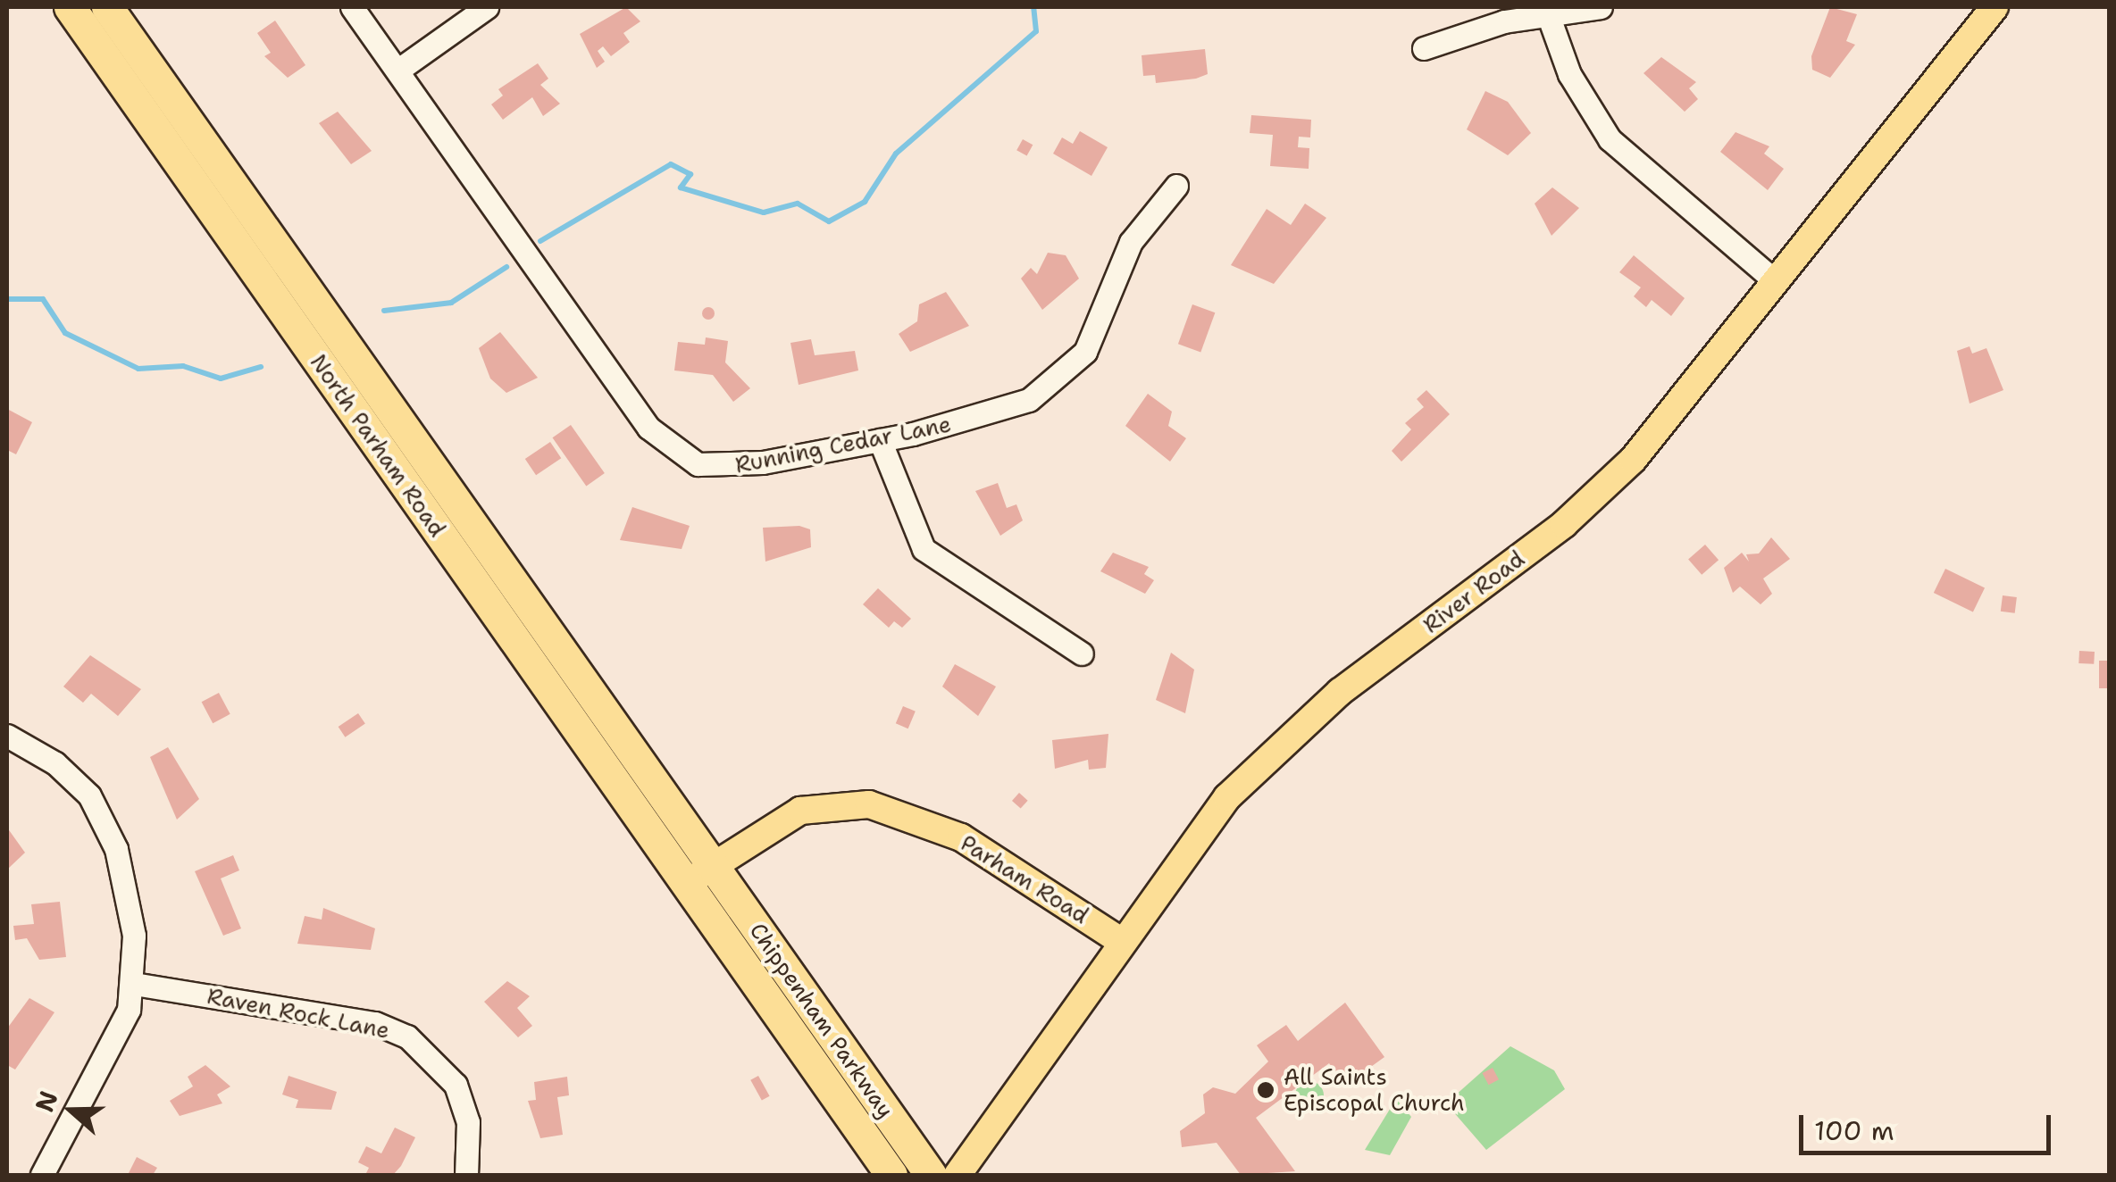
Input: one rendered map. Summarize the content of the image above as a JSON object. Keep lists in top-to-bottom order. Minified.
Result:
{"streets":{"highway":["North Parham Road","Chippenham Parkway"],"main road":["River Road","Parham Road"],"street":["Running Cedar Lane","Raven Rock Lane"]},"crossings":[["North Parham Road","Parham Road"],["North Parham Road","Chippenham Parkway"],["River Road","Parham Road"],["Parham Road","Chippenham Parkway"]],"places":["All Saints Episcopal Church"],"scale_bar":"100 m","north":"left"}
